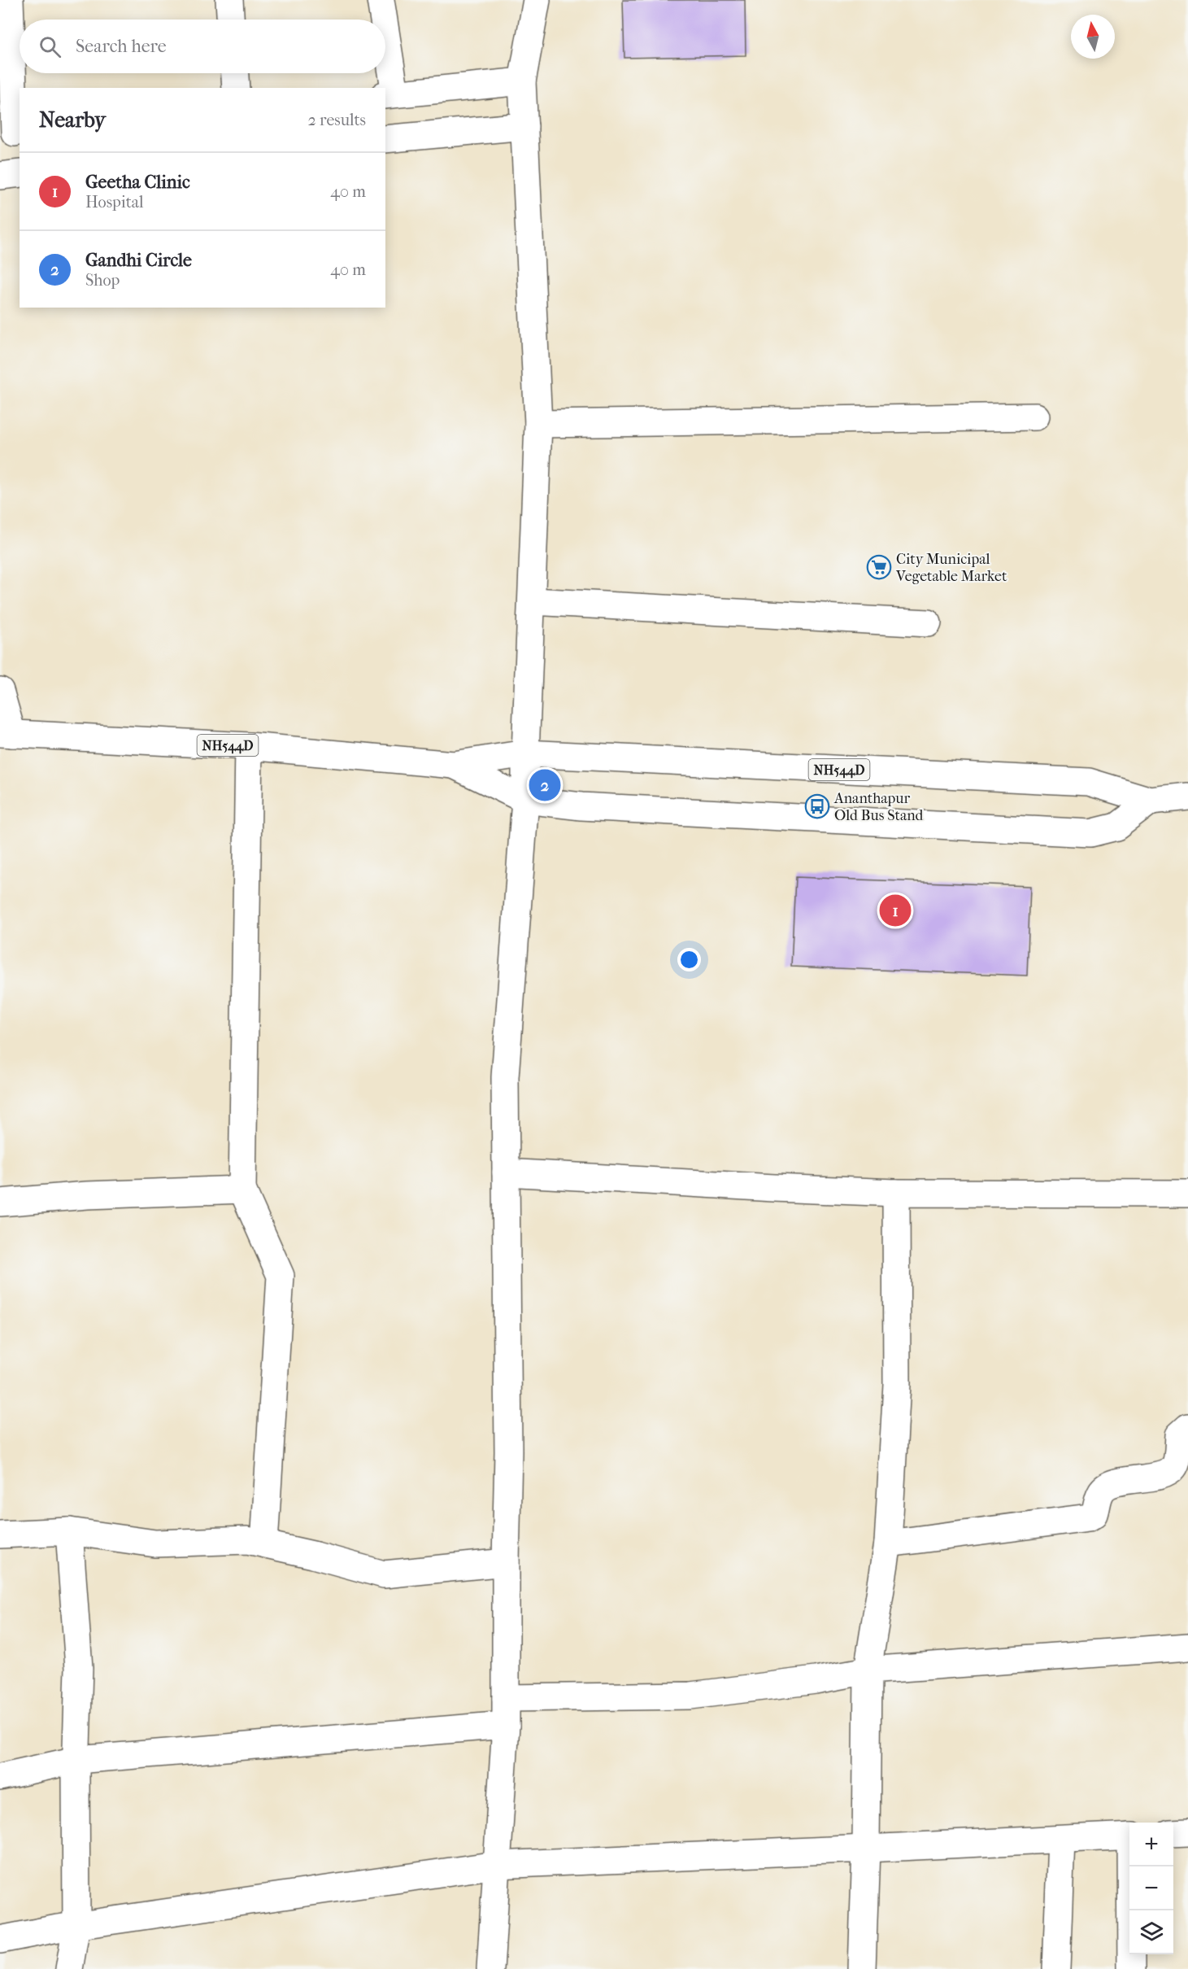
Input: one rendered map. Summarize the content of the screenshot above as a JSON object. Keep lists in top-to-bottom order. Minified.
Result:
{"streets":{"main road":["NH544D"]},"places":{"supermarket":["City Municipal Vegetable Market"],"bus stop":["Ananthapur Old Bus Stand"]},"north":"top","page":{"search":"Search here","heading":["Nearby","2 results"],"list":[{"mark":"1","name":"Geetha Clinic","note":"Hospital","value":"40 m"},{"mark":"2","name":"Gandhi Circle","note":"Shop","value":"40 m"}],"pins":["2","1"],"map_buttons":["+","−"]}}
